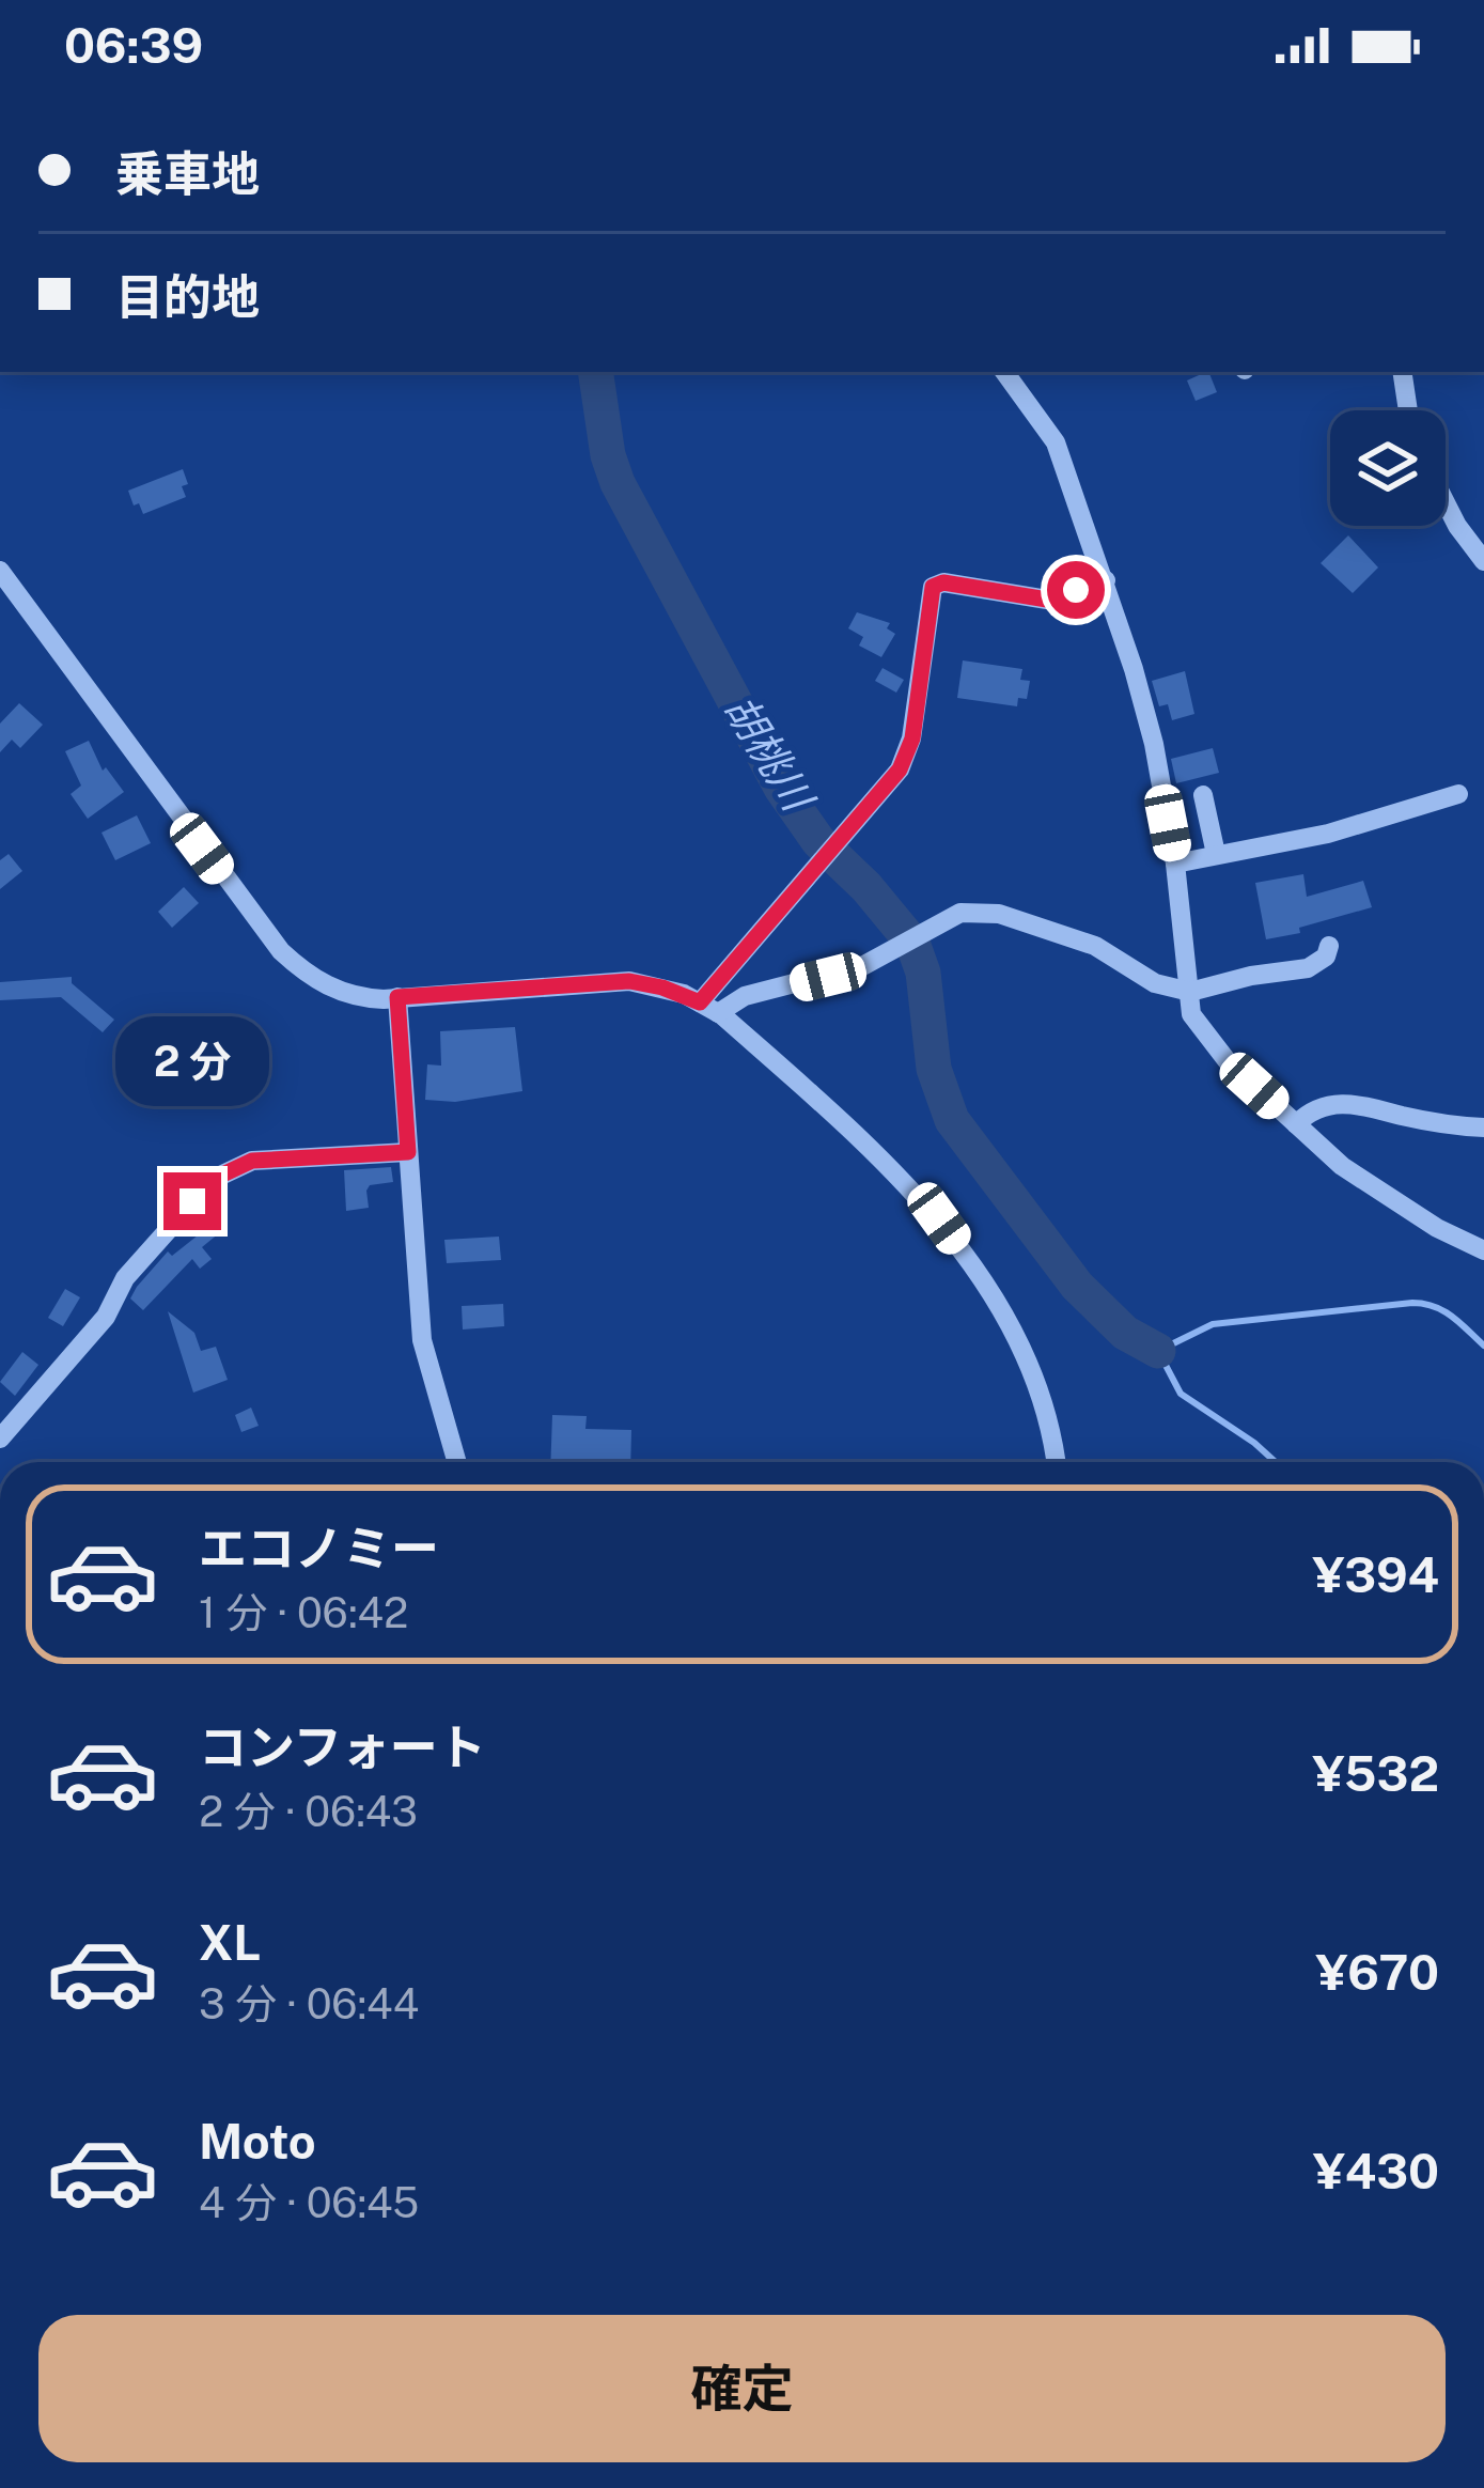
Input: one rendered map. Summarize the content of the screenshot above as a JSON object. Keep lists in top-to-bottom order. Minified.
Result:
{"water":["胡桃川"],"page":{"status":"06:39","banner":["乗車地","目的地"],"bubble":"2 分","list":[{"name":"エコノミー","note":"1 分 · 06:42","value":"¥394"},{"name":"コンフォート","note":"2 分 · 06:43","value":"¥532"},{"name":"XL","note":"3 分 · 06:44","value":"¥670"},{"name":"Moto","note":"4 分 · 06:45","value":"¥430"}],"buttons":"確定"}}
